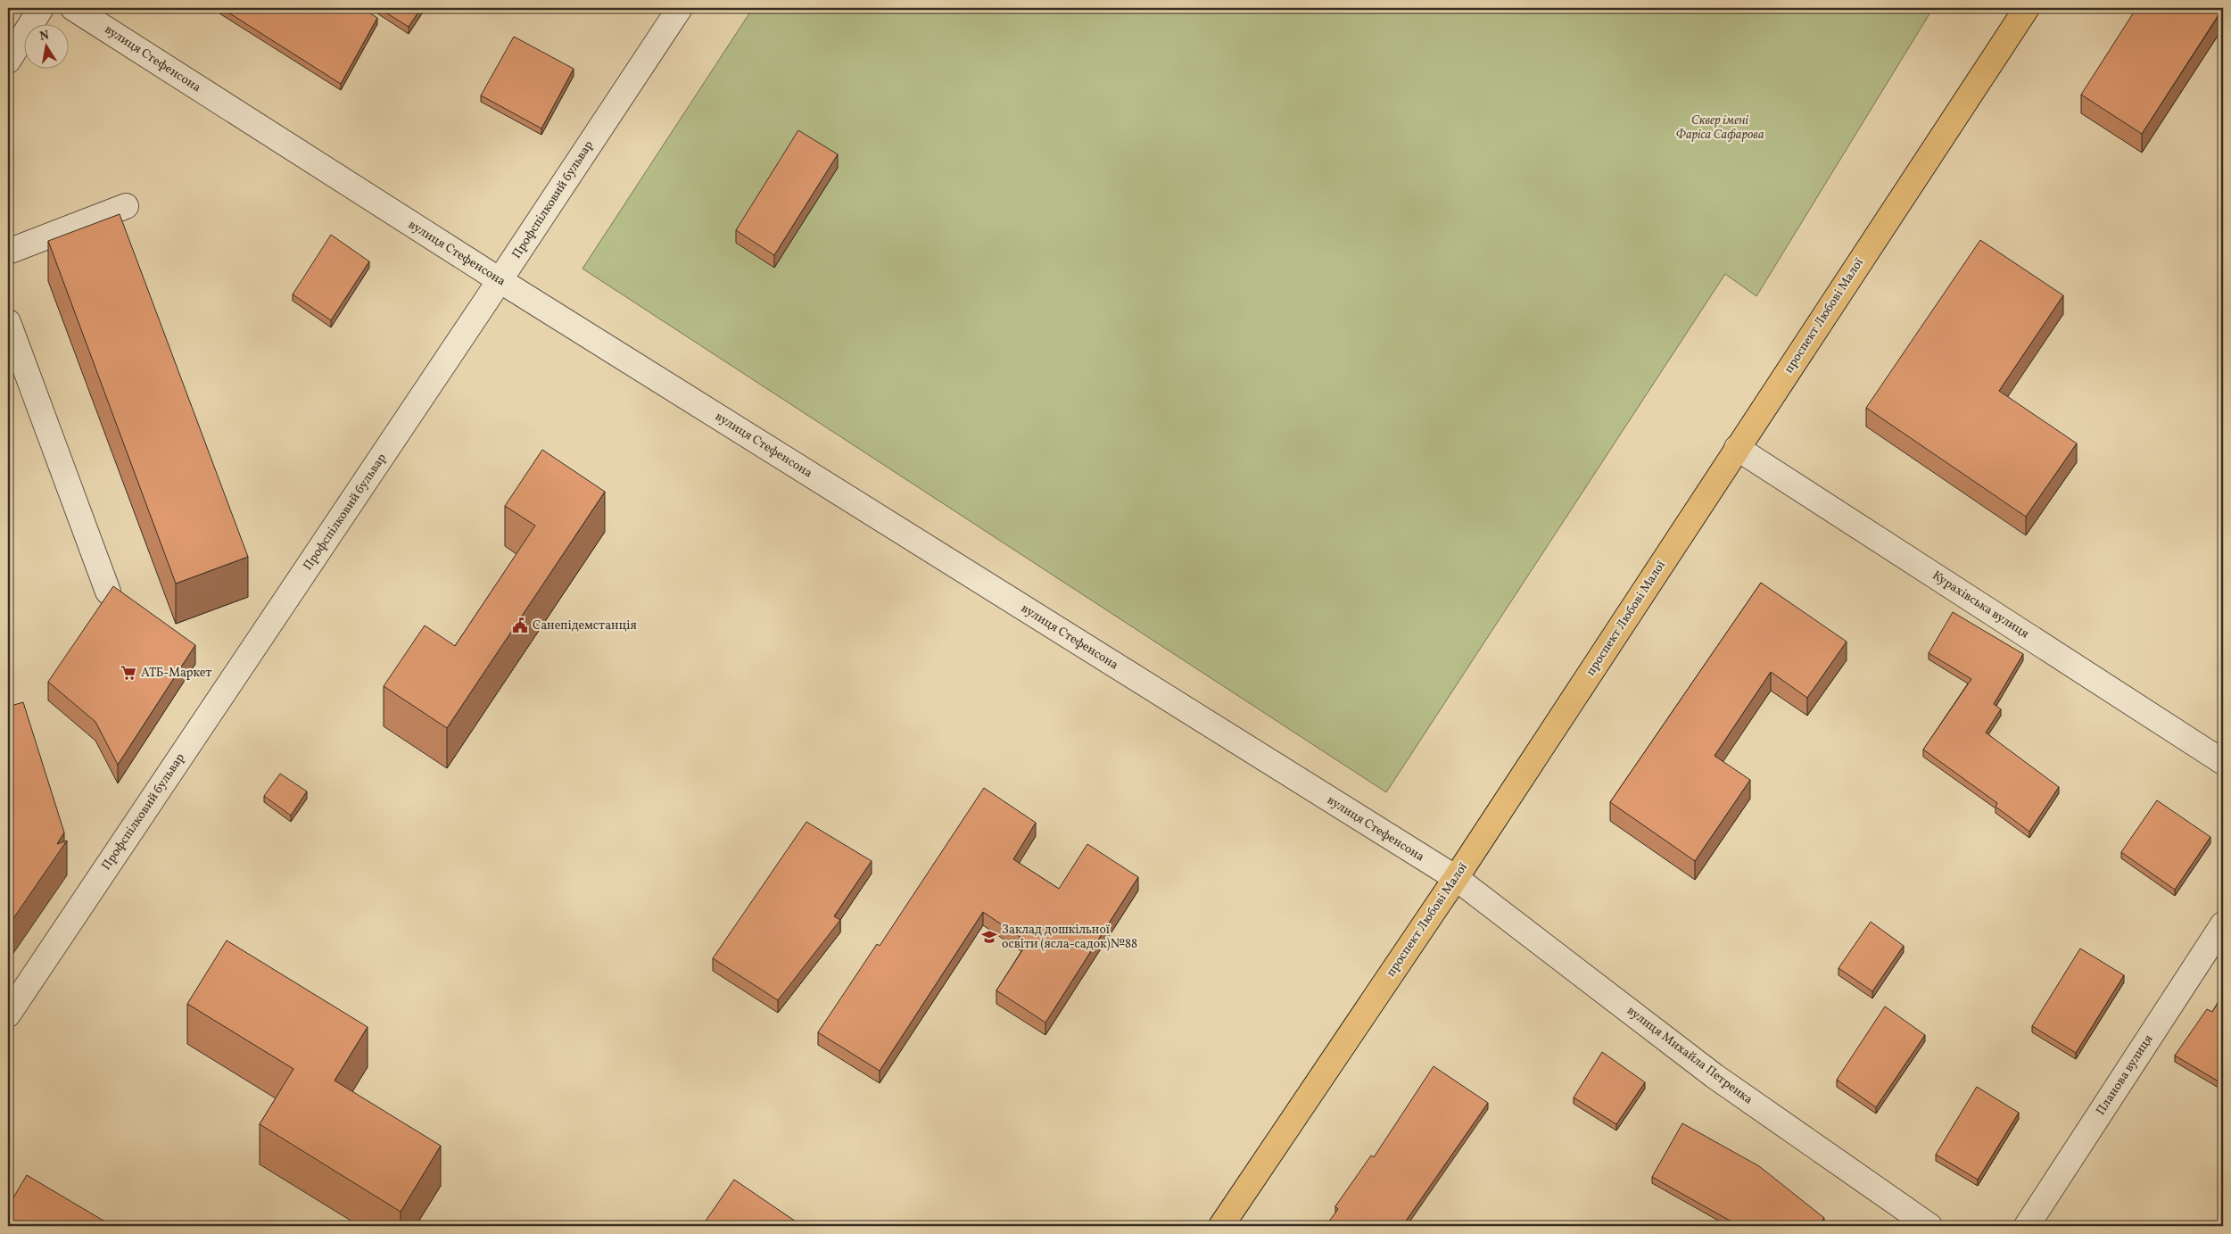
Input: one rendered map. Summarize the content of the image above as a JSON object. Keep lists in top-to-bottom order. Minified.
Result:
{"streets":{"main road":["проспект Любові Малої"],"street":["вулиця Стефенсона","Профспілковий бульвар","Курахівська вулиця","вулиця Михайла Петренка","Планова вулиця"]},"crossings":[["вулиця Стефенсона","Профспілковий бульвар"],["вулиця Стефенсона","проспект Любові Малої"],["вулиця Стефенсона","вулиця Михайла Петренка"],["проспект Любові Малої","Курахівська вулиця"],["проспект Любові Малої","вулиця Михайла Петренка"]],"parks":["Сквер імені Фаріса Сафарова"],"places":{"public building":["Санепідемстанція"],"supermarket":["АТБ-Маркет"],"school or university":["Заклад дошкільної освіти (ясла-садок)№88"]},"north":"top"}
